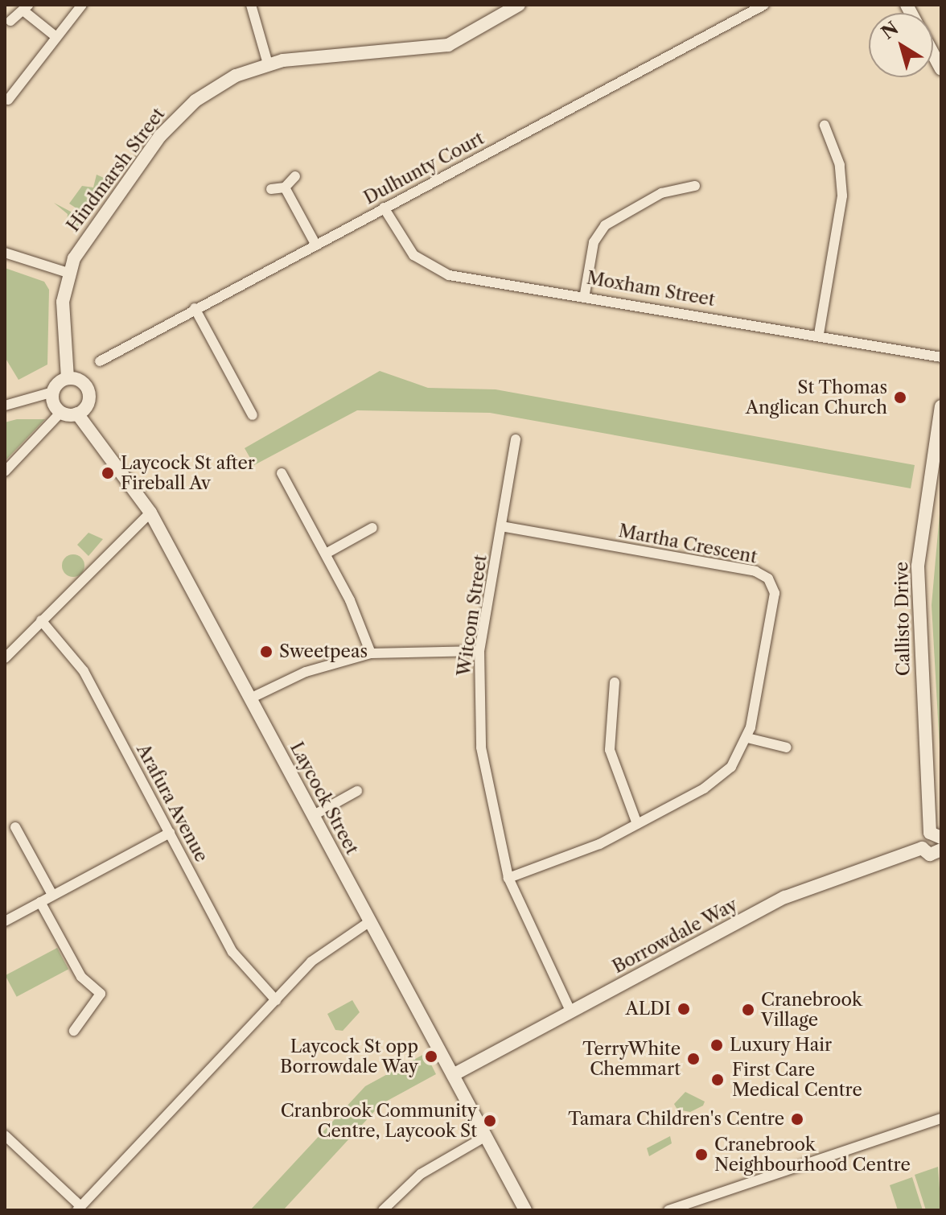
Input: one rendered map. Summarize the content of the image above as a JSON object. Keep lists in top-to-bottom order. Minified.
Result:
{"streets":{"street":["Dulhunty Court","Hindmarsh Street","Moxham Street","Martha Crescent","Witcom Street","Callisto Drive","Laycock Street","Arafura Avenue","Borrowdale Way"]},"crossings":[["Dulhunty Court","Moxham Street"],["Hindmarsh Street","Laycock Street"],["Martha Crescent","Witcom Street"],["Witcom Street","Borrowdale Way"],["Laycock Street","Borrowdale Way"]],"places":["St Thomas Anglican Church","Laycock St after Fireball Av","Sweetpeas","ALDI","Cranebrook Village","Luxury Hair","Laycock St opp Borrowdale Way","TerryWhite Chemmart","First Care Medical Centre","Tamara Children's Centre","Cranbrook Community Centre, Laycook St","Cranebrook Neighbourhood Centre"],"north":"top left"}
